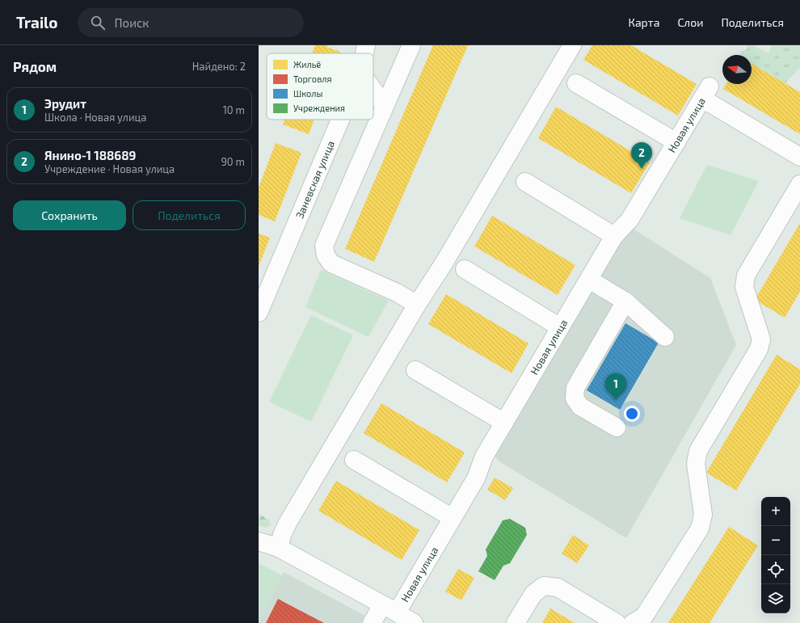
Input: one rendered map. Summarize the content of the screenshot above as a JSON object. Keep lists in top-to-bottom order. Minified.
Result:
{"streets":{"street":["Новая улица","Заневская улица"]},"legend":["Жильё","Торговля","Школы","Учреждения"],"north":"left","page":{"header":"Trailo","search":"Поиск","nav":["Карта","Слои","Поделиться"],"heading":["Рядом","Найдено: 2"],"list":[{"mark":"1","name":"Эрудит","note":"Школа · Новая улица","value":"10 m"},{"mark":"2","name":"Янино-1 188689","note":"Учреждение · Новая улица","value":"90 m"}],"pins":["2","1"],"buttons":["Сохранить","Поделиться"],"map_buttons":["+","−"]}}
